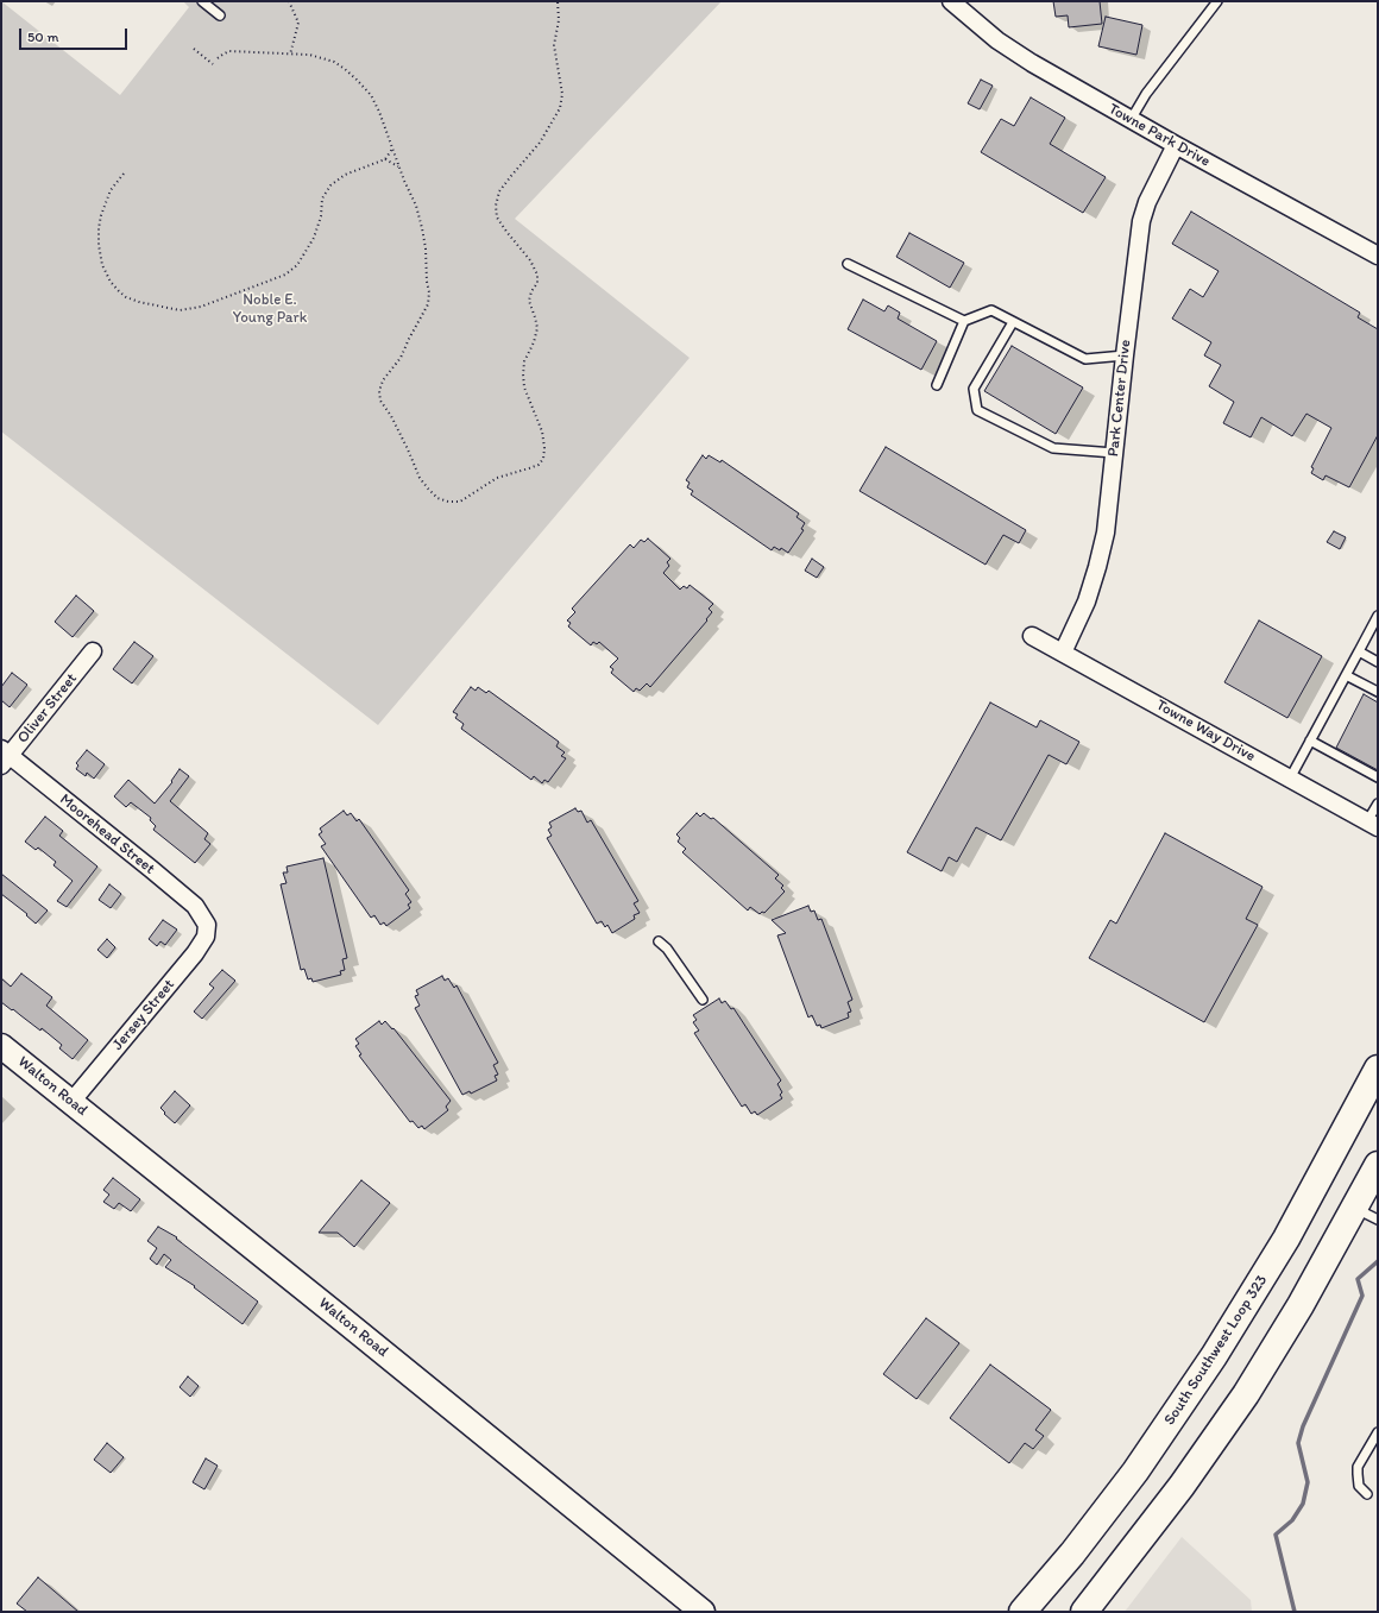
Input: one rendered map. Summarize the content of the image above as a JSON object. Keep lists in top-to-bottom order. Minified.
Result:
{"streets":{"highway":["South Southwest Loop 323"],"street":["Towne Park Drive","Park Center Drive","Oliver Street","Towne Way Drive","Moorehead Street","Jersey Street","Walton Road"]},"crossings":[["Towne Park Drive","Park Center Drive"],["Park Center Drive","Towne Way Drive"],["Oliver Street","Moorehead Street"],["Moorehead Street","Jersey Street"],["Jersey Street","Walton Road"]],"parks":["Noble E. Young Park"],"scale_bar":"50 m"}
